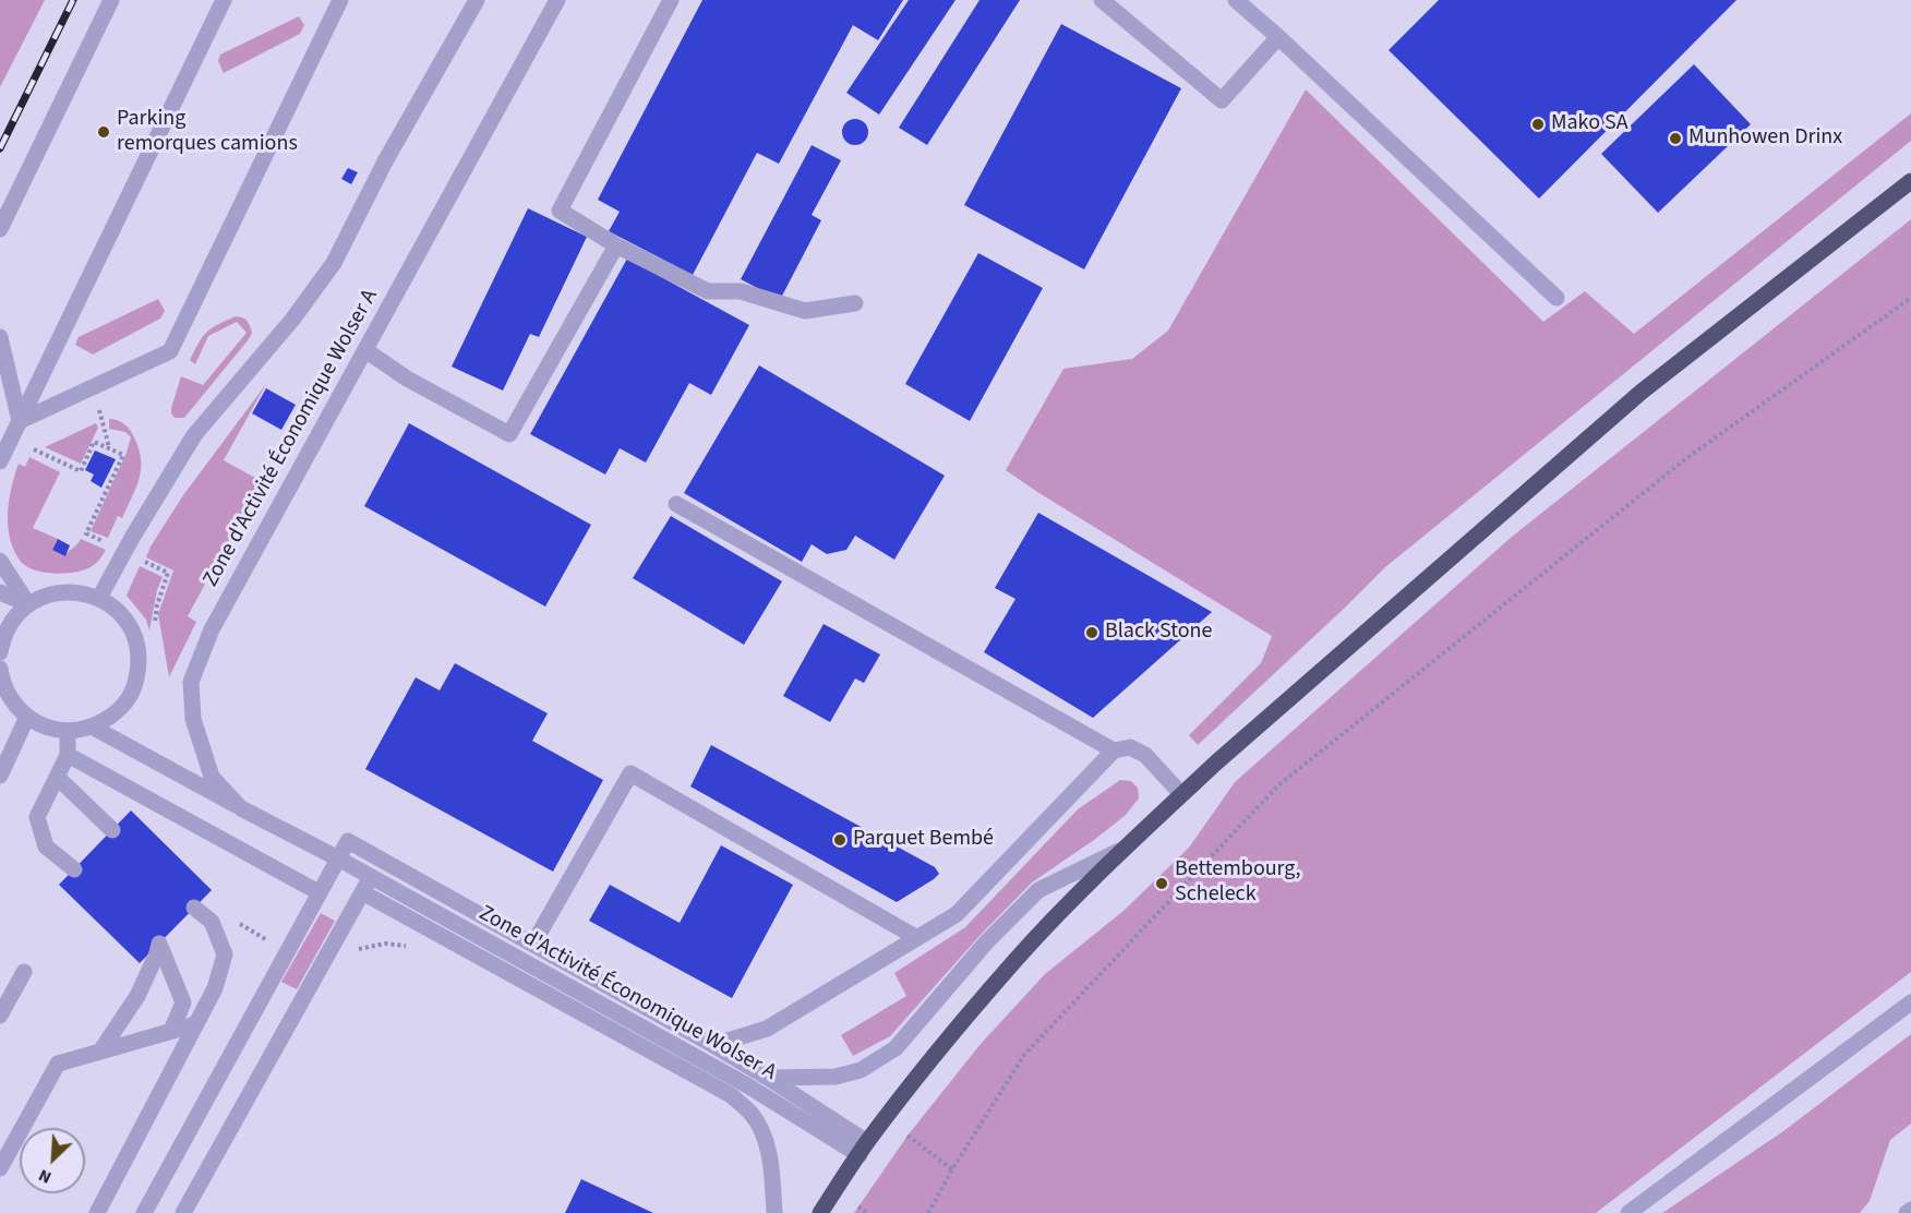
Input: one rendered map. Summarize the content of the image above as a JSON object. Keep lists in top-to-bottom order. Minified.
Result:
{"streets":{"street":["Zone d'Activité Économique Wolser A"]},"places":["Mako SA","Parking remorques camions","Munhowen Drinx","Black Stone","Parquet Bembé","Bettembourg, Scheleck"],"north":"bottom left"}
